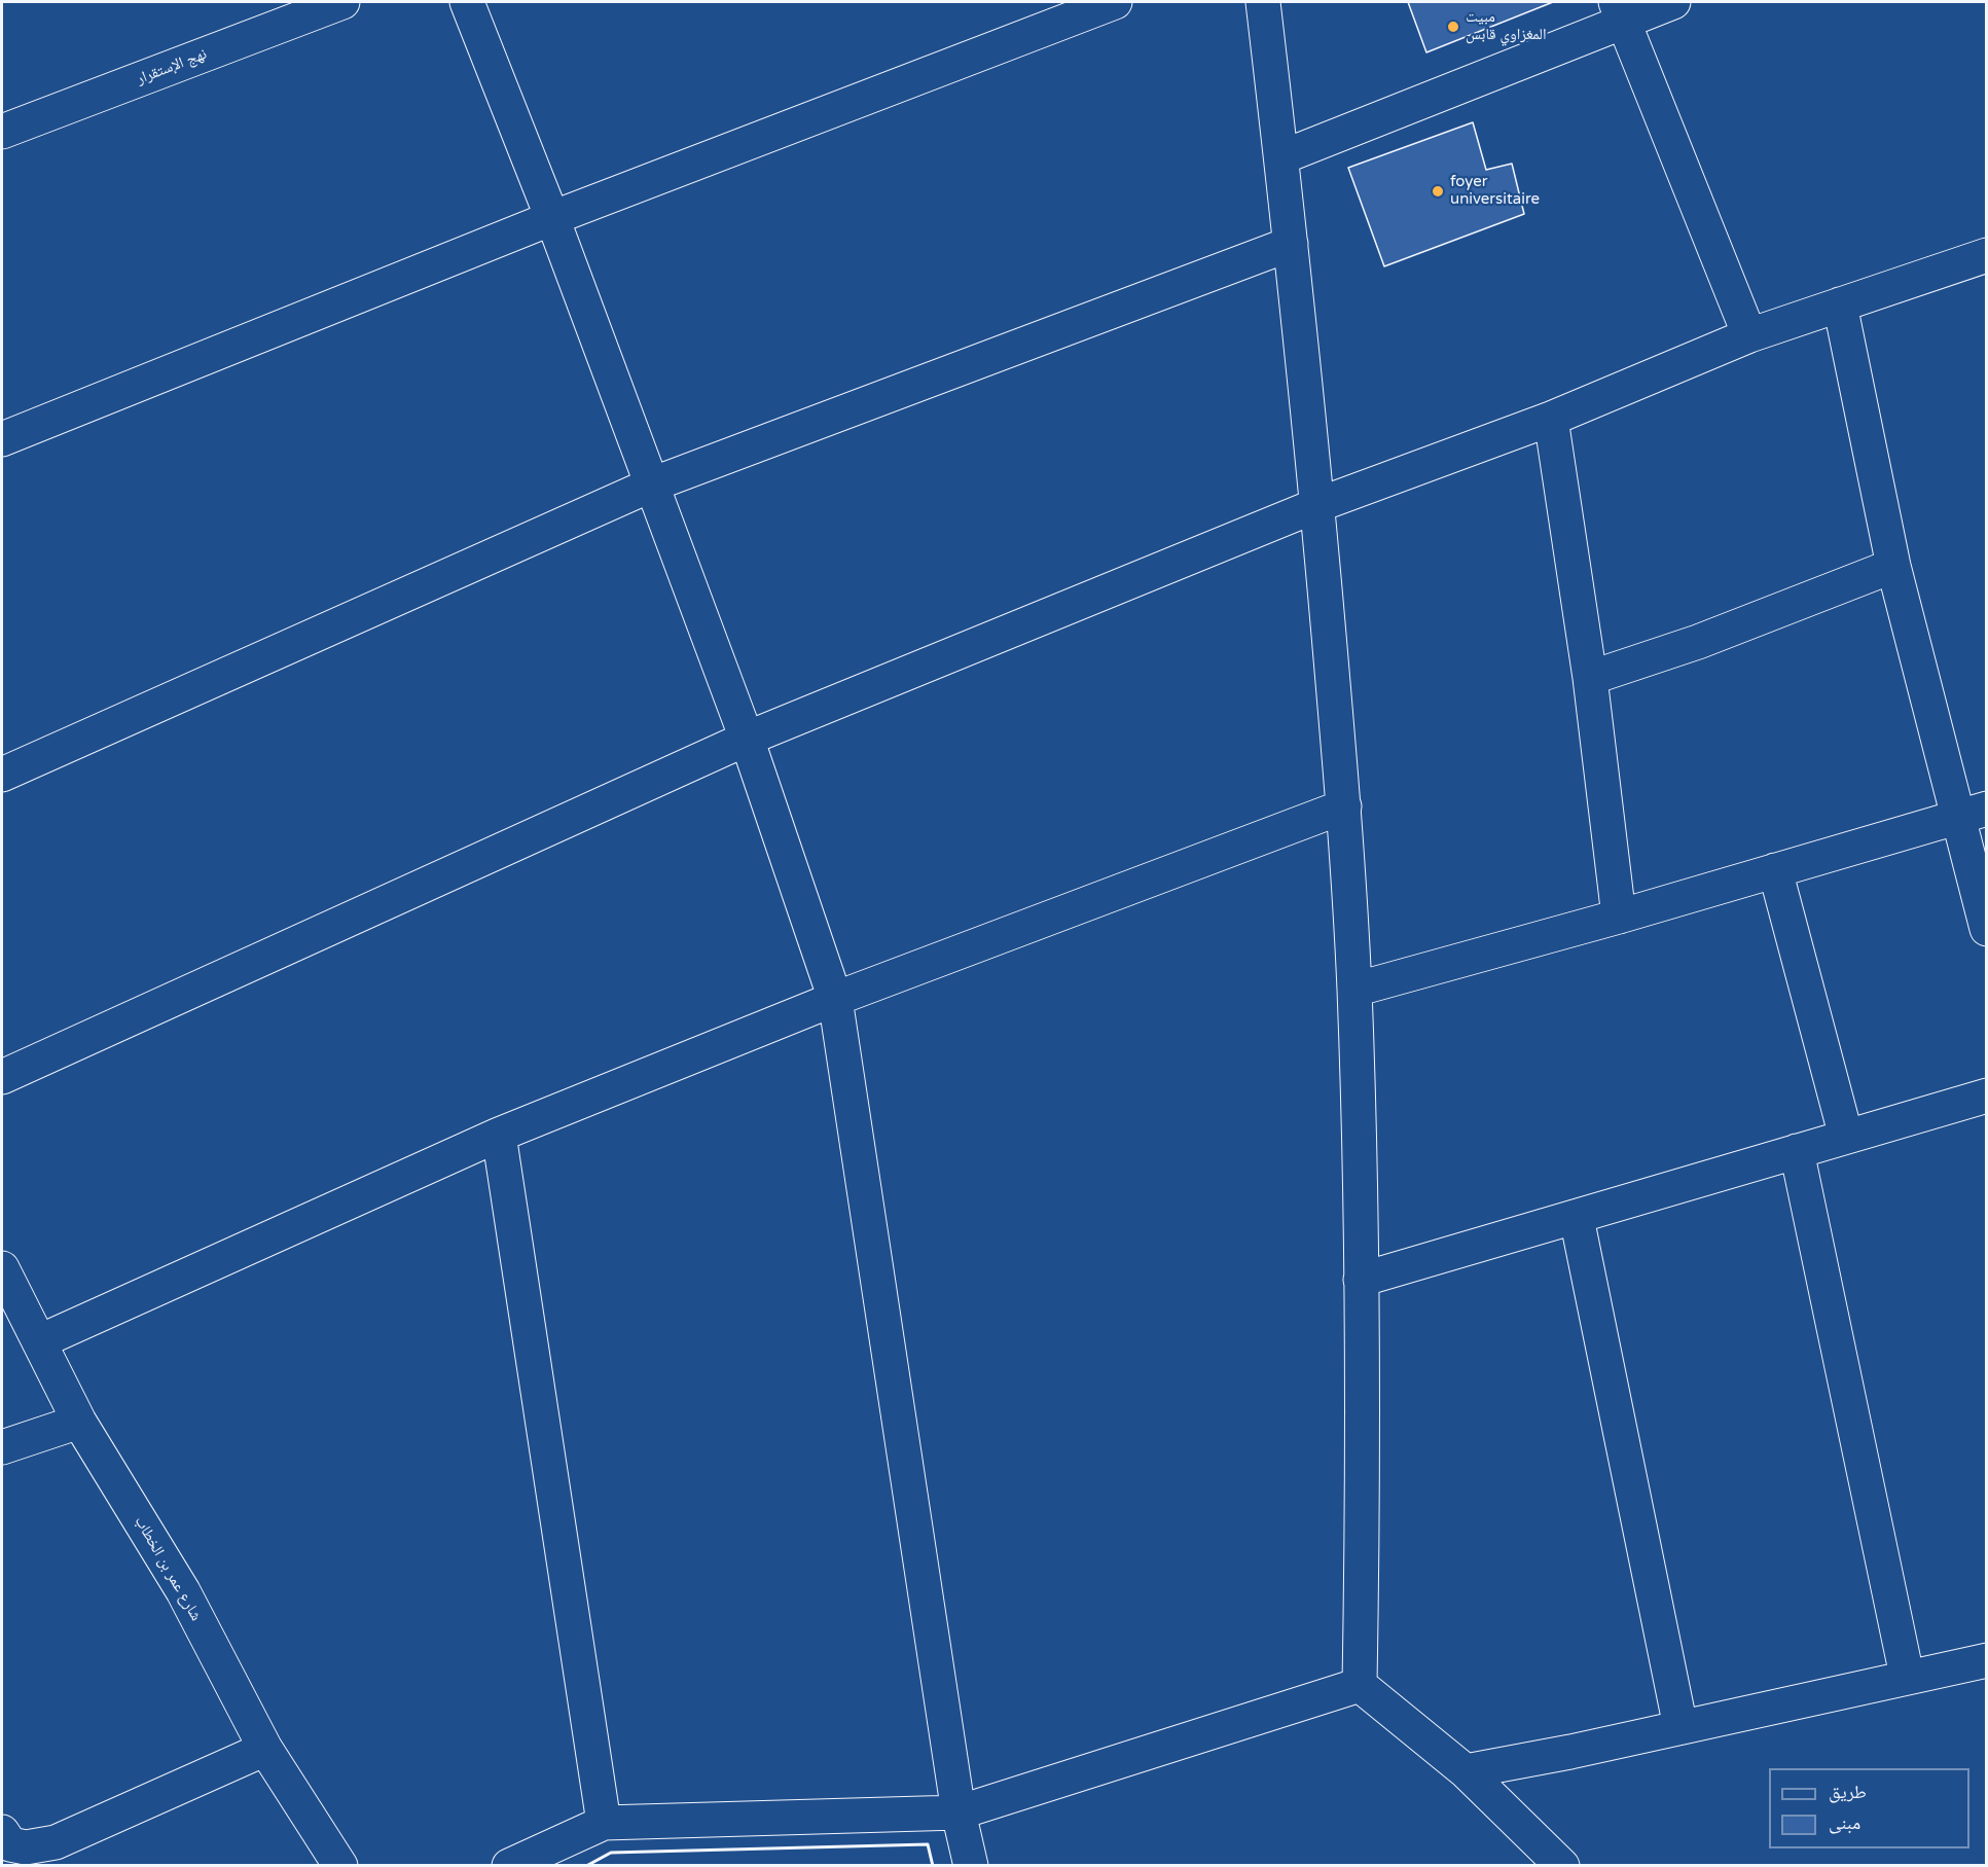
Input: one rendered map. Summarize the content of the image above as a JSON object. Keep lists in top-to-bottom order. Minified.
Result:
{"streets":{"street":["نهج الإستقرار","شارع عمر بن الخطاب"]},"places":["مبيت المغزاوي قابس","foyer universitaire"],"legend":["طريق","مبنى"]}
